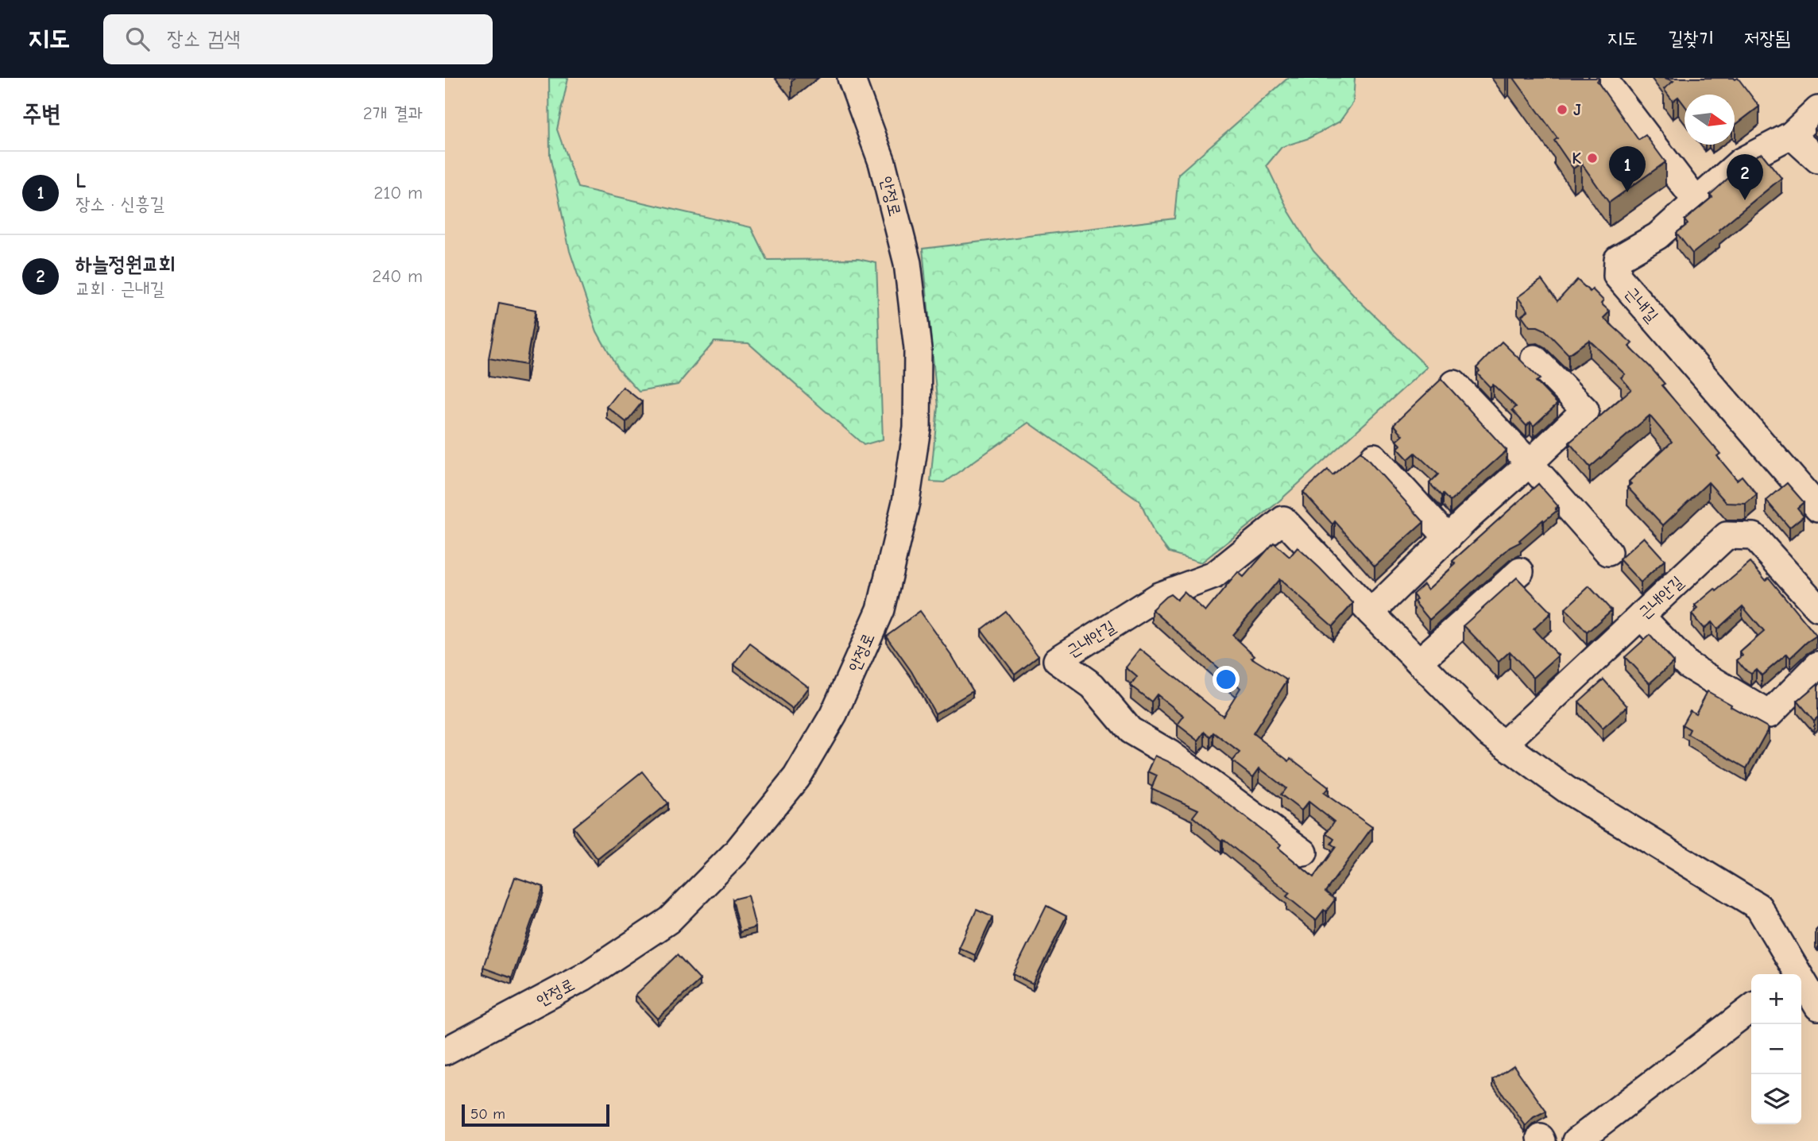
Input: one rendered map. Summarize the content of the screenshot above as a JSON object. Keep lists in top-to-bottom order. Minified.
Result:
{"streets":{"street":["안정로","근내길","근내안길"]},"places":["J","K"],"scale_bar":"50 m","north":"right","page":{"header":"지도","search":"장소 검색","nav":["지도","길찾기","저장됨"],"heading":["주변","2개 결과"],"pins":["1","2"],"list":[{"mark":"1","name":"L","note":"장소 · 신흥길","value":"210 m"},{"mark":"2","name":"하늘정원교회","note":"교회 · 근내길","value":"240 m"}],"map_buttons":["+","−"],"scale":"50 m"}}
